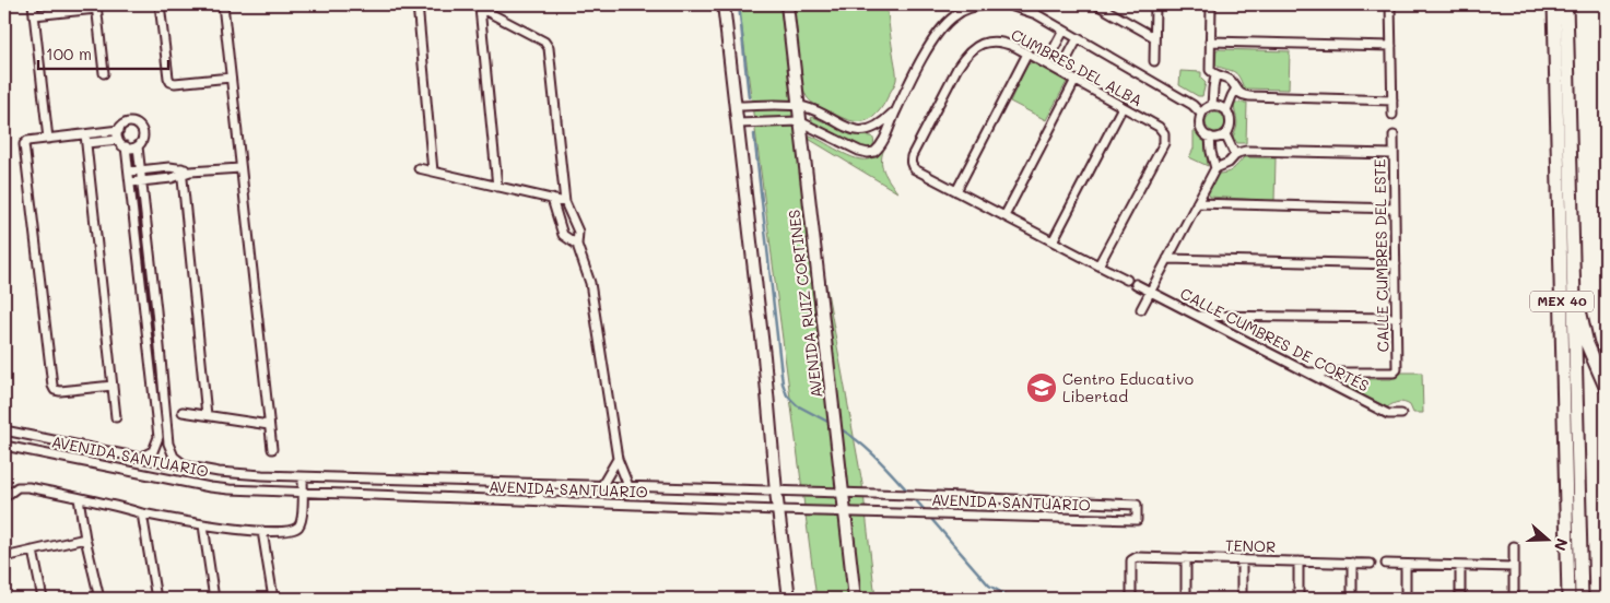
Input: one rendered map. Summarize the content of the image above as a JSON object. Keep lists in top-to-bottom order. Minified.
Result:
{"streets":{"highway":["MEX 40"],"main road":["AVENIDA RUIZ CORTINES"],"street":["CUMBRES DEL ALBA","CALLE CUMBRES DEL ESTE","CALLE CUMBRES DE CORTÉS","AVENIDA SANTUARIO","TENOR"]},"crossings":[["CALLE CUMBRES DEL ESTE","CALLE CUMBRES DE CORTÉS"],["AVENIDA RUIZ CORTINES","AVENIDA SANTUARIO"]],"places":{"school or university":["Centro Educativo Libertad"]},"scale_bar":"100 m","north":"right"}
